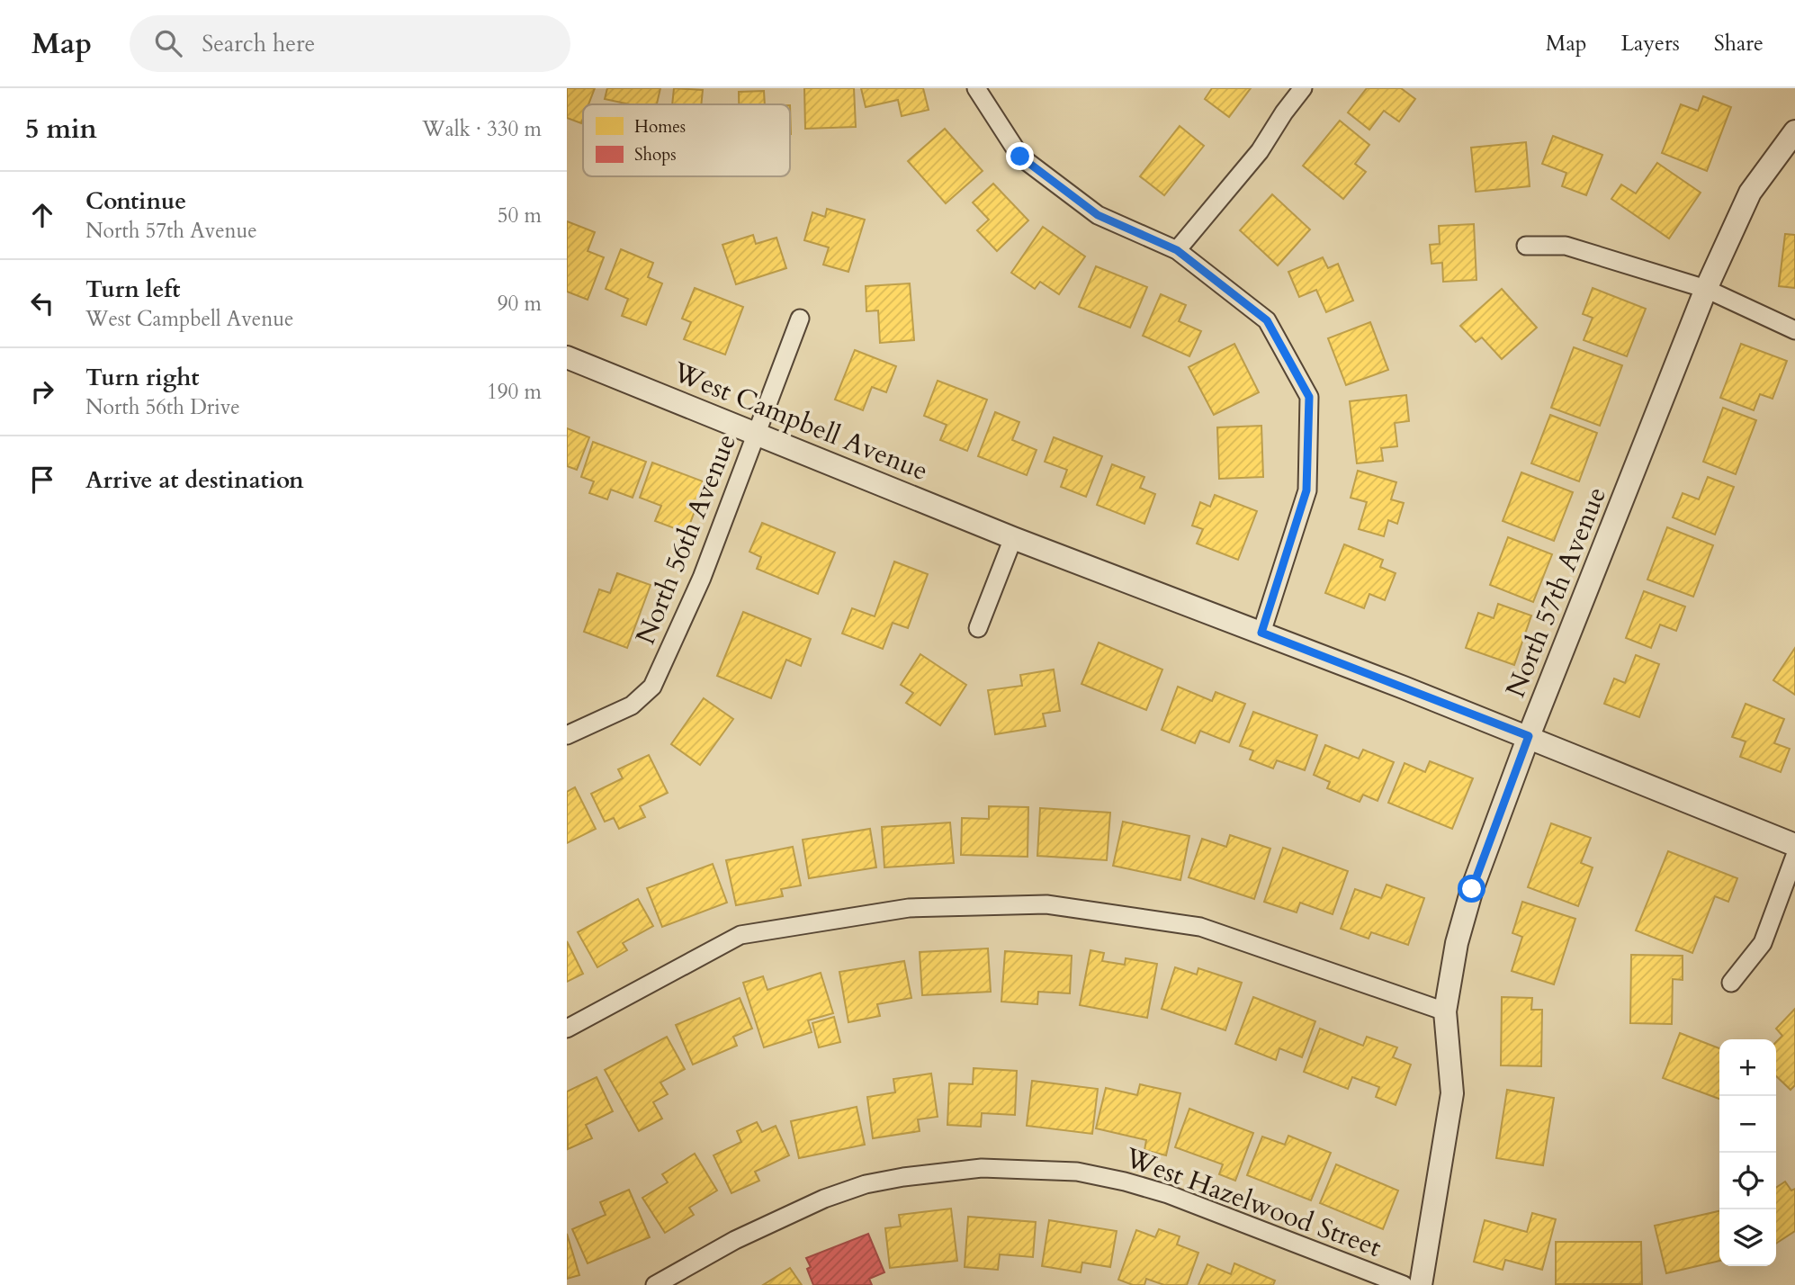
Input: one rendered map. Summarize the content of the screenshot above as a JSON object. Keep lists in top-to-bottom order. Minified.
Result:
{"streets":{"street":["West Campbell Avenue","North 56th Avenue","North 57th Avenue","West Hazelwood Street"]},"crossings":[["West Campbell Avenue","North 56th Avenue"],["West Campbell Avenue","North 57th Avenue"]],"legend":["Homes","Shops"],"page":{"header":"Map","search":"Search here","nav":["Map","Layers","Share"],"heading":["5 min","Walk · 330 m"],"list":[["Continue","North 57th Avenue","50 m"],["Turn left","West Campbell Avenue","90 m"],["Turn right","North 56th Drive","190 m"],"Arrive at destination"],"map_buttons":["+","−"]}}
